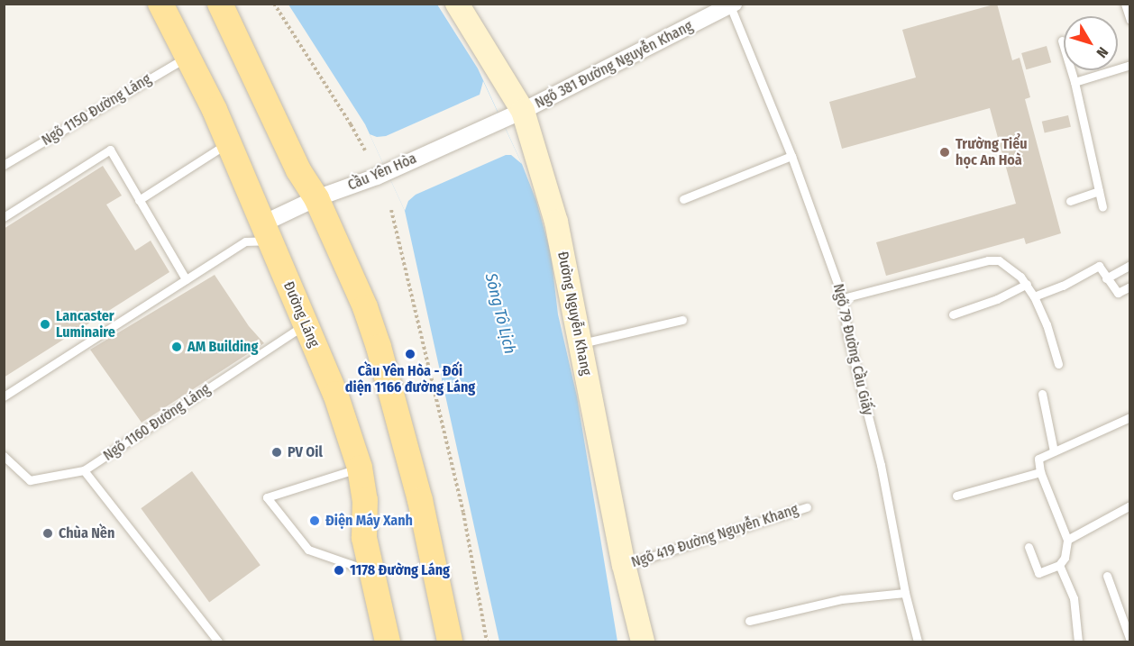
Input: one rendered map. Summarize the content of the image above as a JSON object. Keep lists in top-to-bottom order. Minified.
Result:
{"streets":{"main road":["Đường Nguyễn Khang","Đường Láng"],"street":["Ngõ 381 Đường Nguyễn Khang","Cầu Yên Hòa"],"lane":["Ngõ 1150 Đường Láng","Ngõ 79 Đường Cầu Giấy","Ngõ 1160 Đường Láng","Ngõ 419 Đường Nguyễn Khang"]},"crossings":[["Ngõ 381 Đường Nguyễn Khang","Cầu Yên Hòa"],["Ngõ 381 Đường Nguyễn Khang","Đường Nguyễn Khang"],["Ngõ 381 Đường Nguyễn Khang","Ngõ 79 Đường Cầu Giấy"],["Ngõ 1150 Đường Láng","Đường Láng"],["Cầu Yên Hòa","Đường Láng"],["Đường Nguyễn Khang","Ngõ 419 Đường Nguyễn Khang"],["Đường Láng","Ngõ 1160 Đường Láng"]],"water":["Sông Tô Lịch"],"places":["Trường Tiểu học An Hoà","Lancaster Luminaire","AM Building","Cầu Yên Hòa - Đối diện 1166 đường Láng","PV Oil","Điện Máy Xanh","Chùa Nền","1178 Đường Láng"],"north":"bottom right"}
